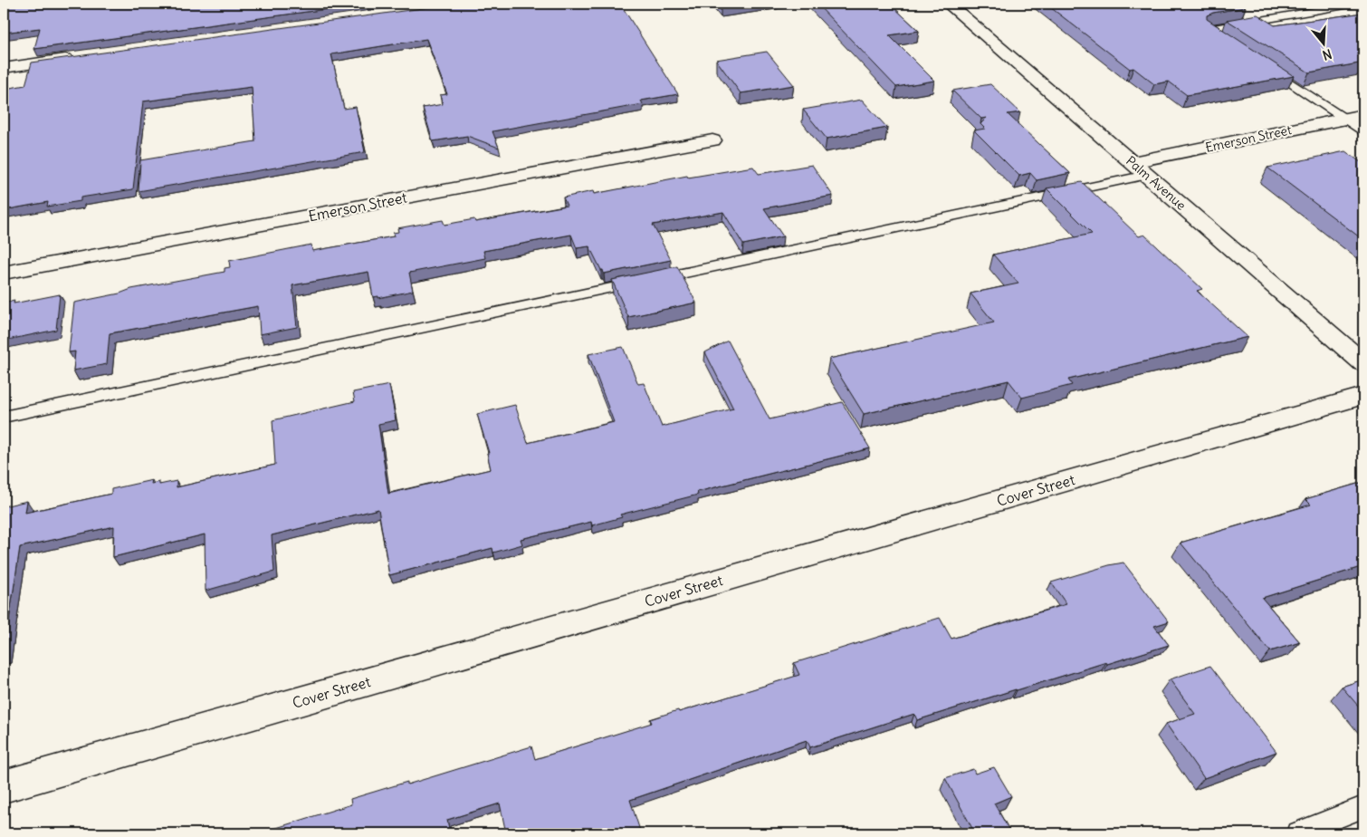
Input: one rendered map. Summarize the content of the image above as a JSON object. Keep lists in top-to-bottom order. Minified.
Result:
{"streets":{"street":["Emerson Street","Palm Avenue","Cover Street"]},"crossings":[["Emerson Street","Palm Avenue"]],"north":"bottom"}
